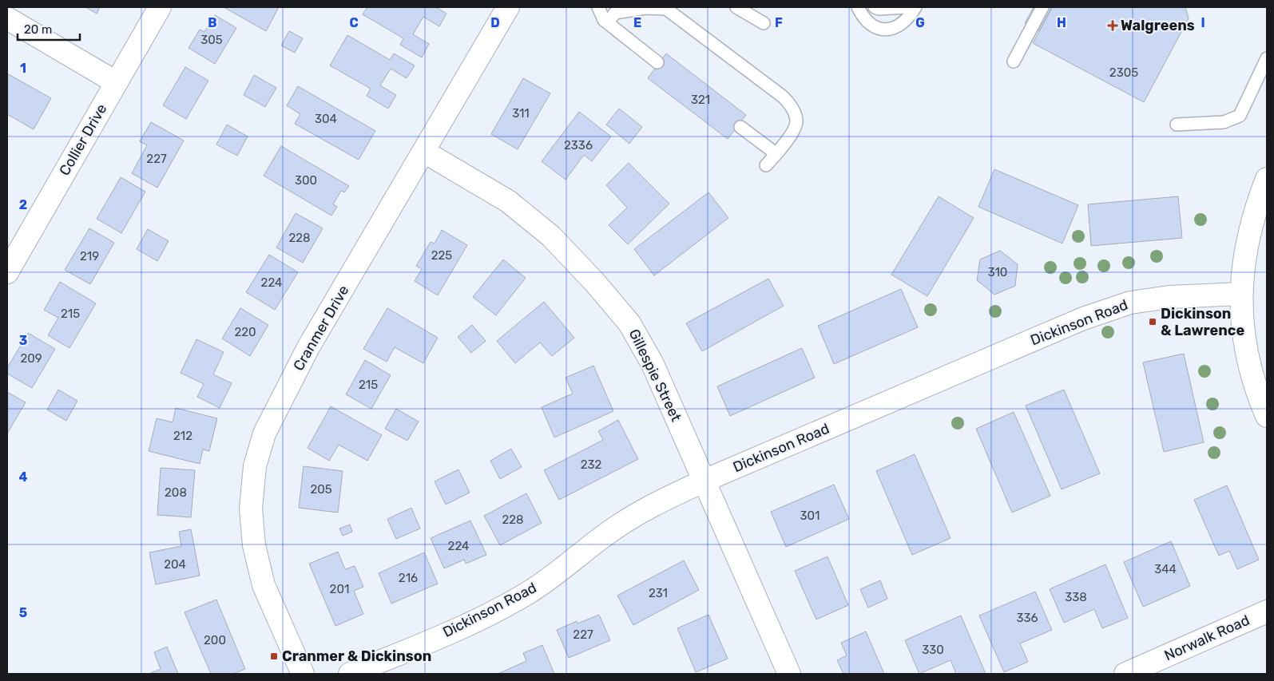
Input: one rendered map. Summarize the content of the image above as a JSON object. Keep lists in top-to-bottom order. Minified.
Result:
{"streets":{"street":["Collier Drive","Dickinson Road","Cranmer Drive","Gillespie Street","Norwalk Road"]},"crossings":[["Dickinson Road","Gillespie Street"],["Cranmer Drive","Gillespie Street"]],"places":{"health":["Walgreens"],"transit":["Dickinson & Lawrence","Cranmer & Dickinson"]},"house_numbers":["305","2305","321","311","304","2336","227","300","228","225","219","310","224","215","220","209","215","212","232","205","208","301","228","224","204","344","216","201","231","338","336","227","200","330"],"scale_bar":"20 m","grid":{"columns":["B","C","D","E","F","G","H","I"],"rows":["1","2","3","4","5"]}}
